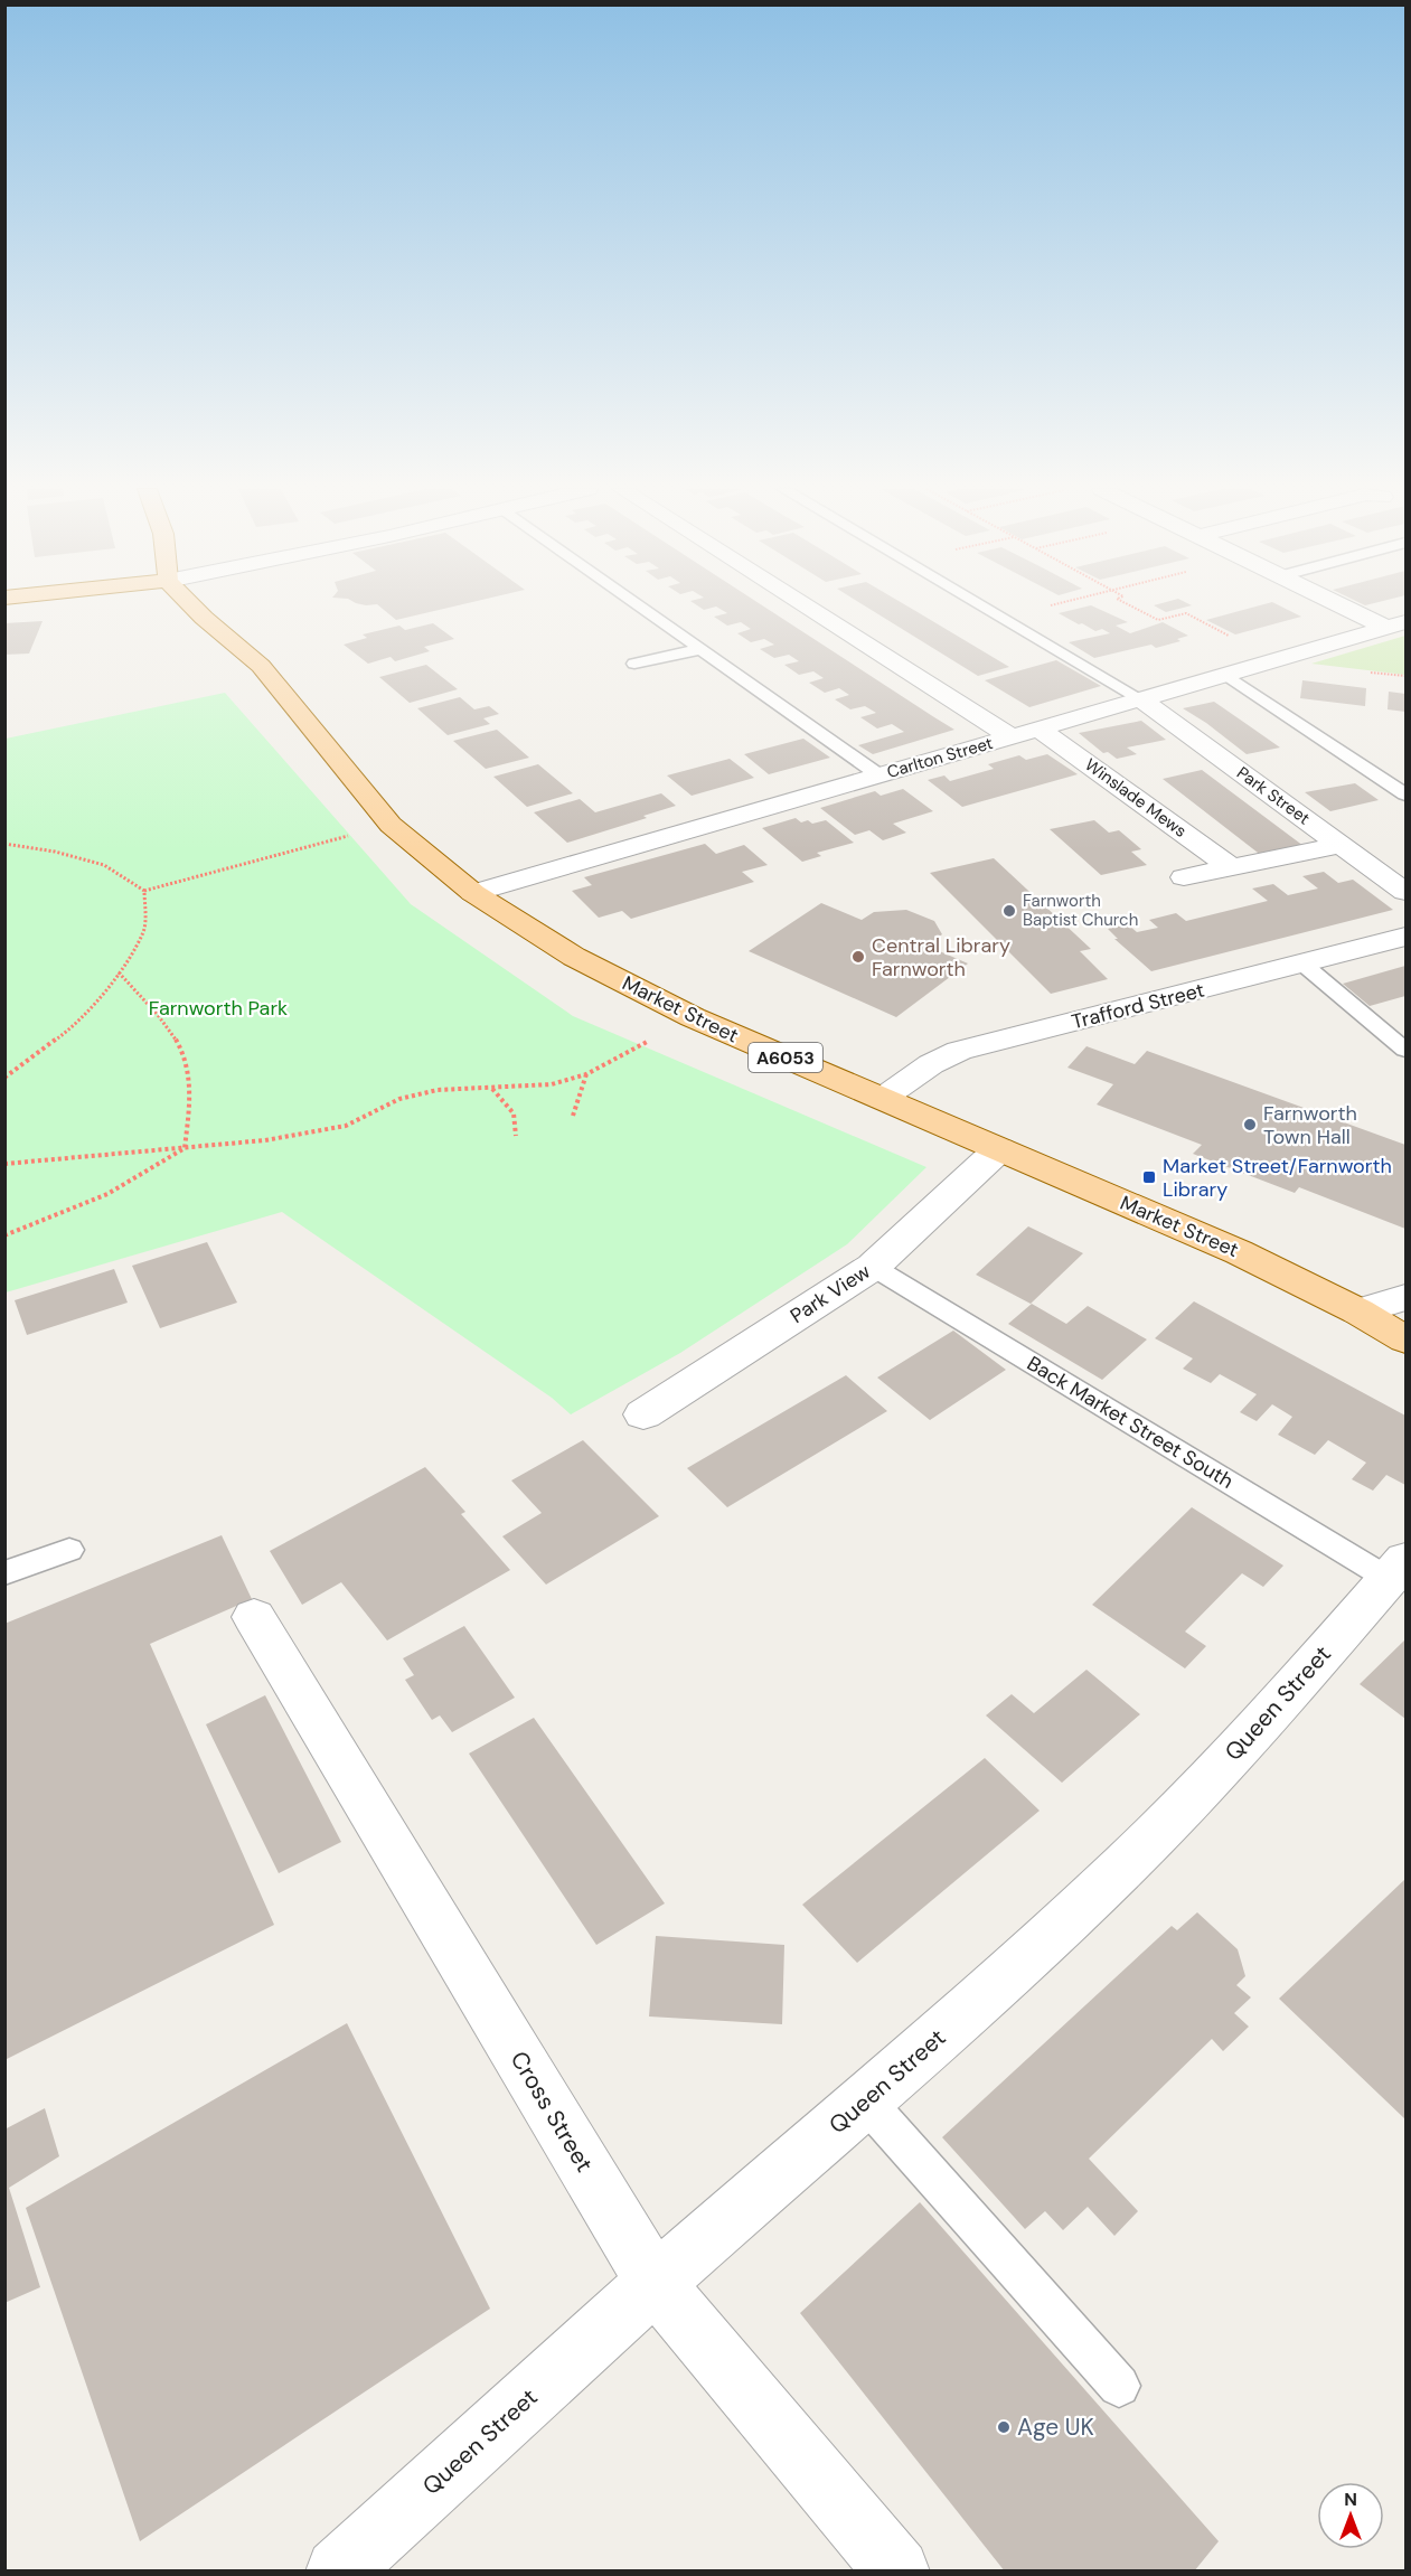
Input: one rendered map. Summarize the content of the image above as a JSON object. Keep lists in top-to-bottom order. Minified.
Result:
{"streets":{"main road":["Market Street","A6053"],"street":["Carlton Street","Park Street","Winslade Mews","Trafford Street","Park View","Queen Street","Cross Street"],"lane":["Back Market Street South"]},"crossings":[["Carlton Street","Park Street"],["Carlton Street","Winslade Mews"],["Carlton Street","Market Street"],["Trafford Street","Market Street"],["Market Street","Park View"],["Park View","Back Market Street South"],["Back Market Street South","Queen Street"],["Queen Street","Cross Street"]],"parks":["Farnworth Park"],"places":{"other":["Farnworth Baptist Church","Central Library Farnworth","Farnworth Town Hall","Age UK"],"transit":["Market Street/Farnworth Library"]},"north":"top"}
